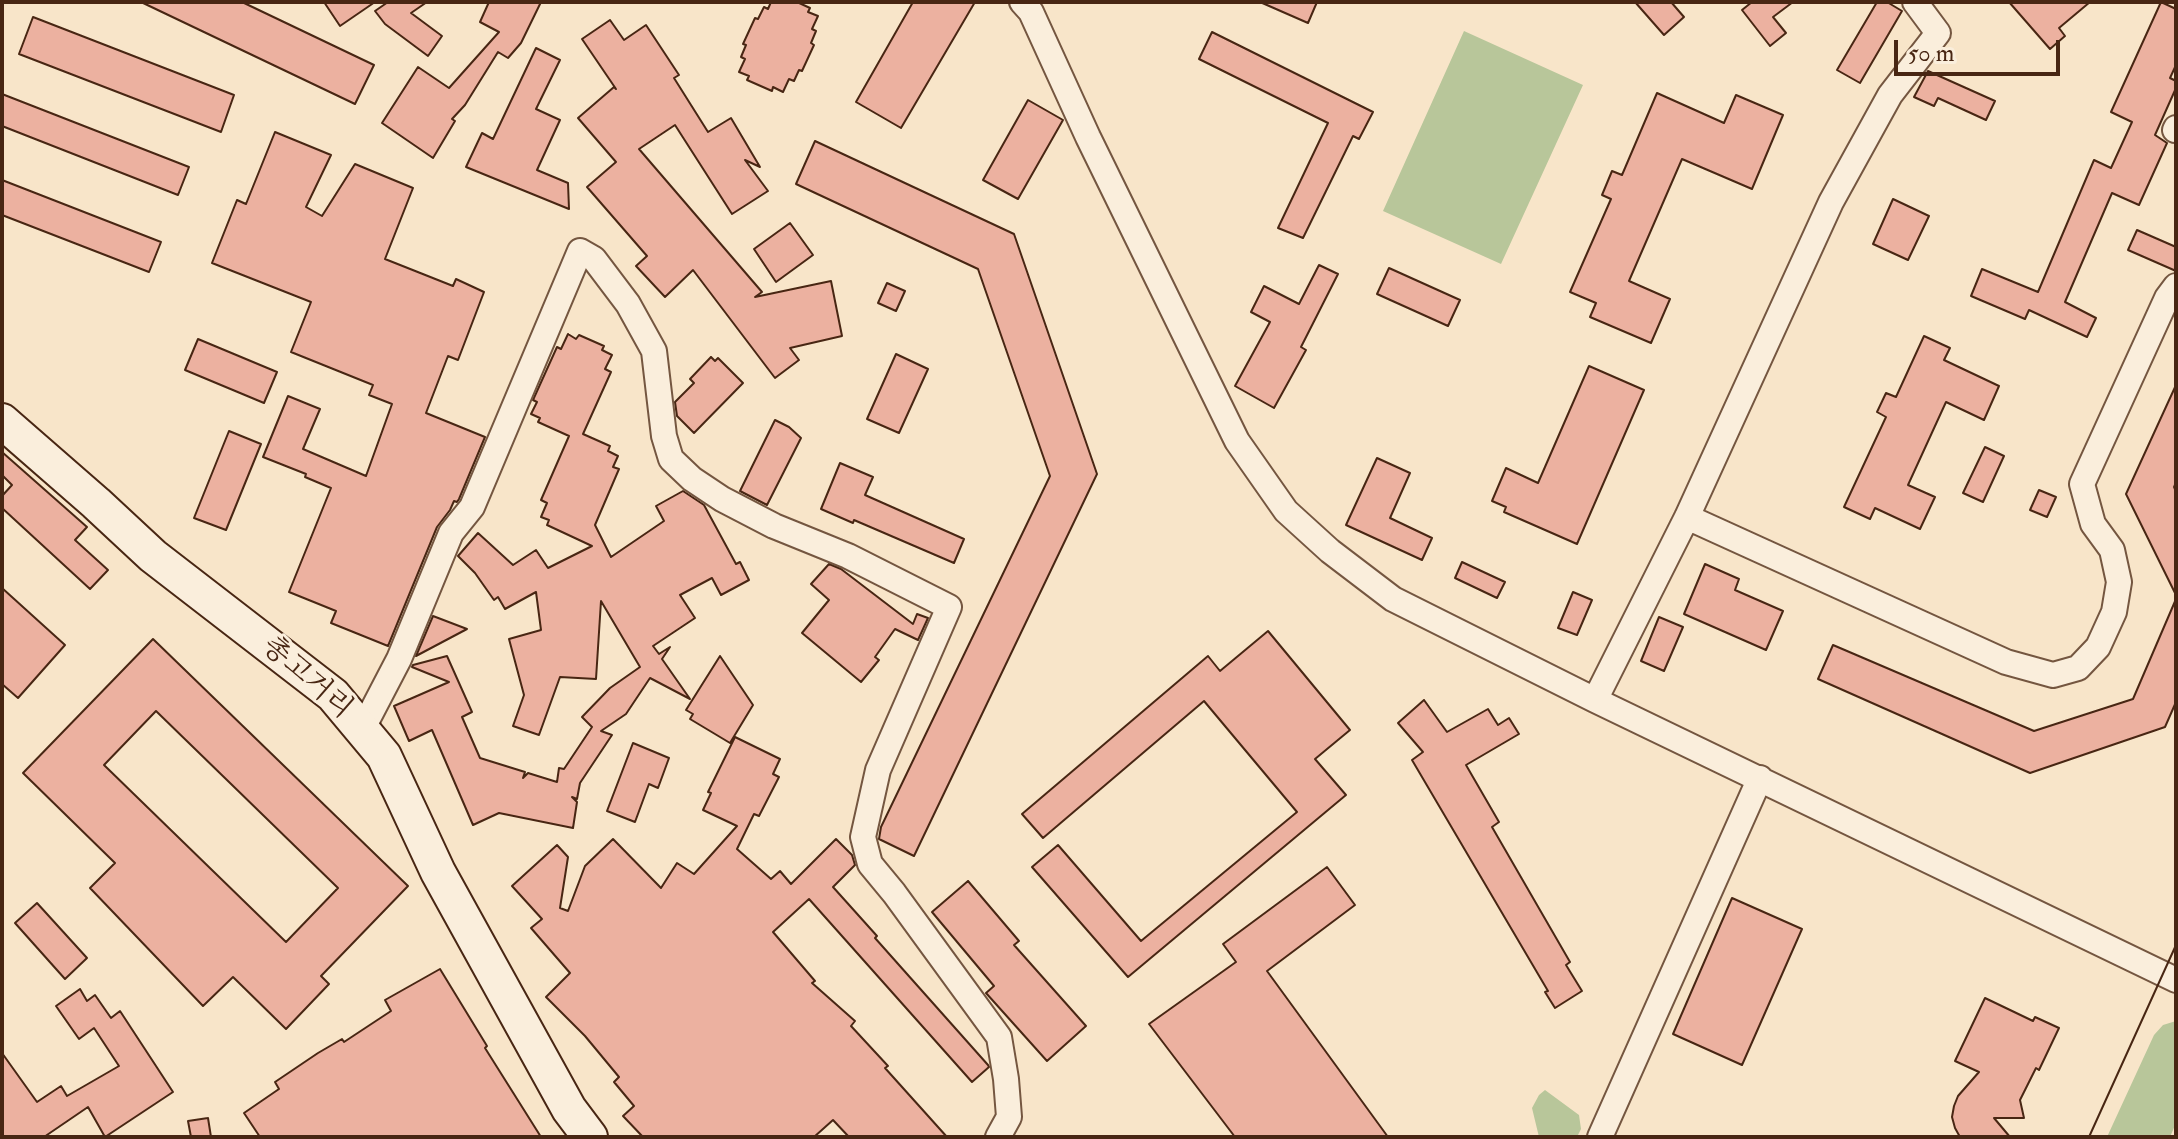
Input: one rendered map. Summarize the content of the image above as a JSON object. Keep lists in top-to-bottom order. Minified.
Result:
{"streets":{"street":["총고거리"]},"scale_bar":"50 m"}
